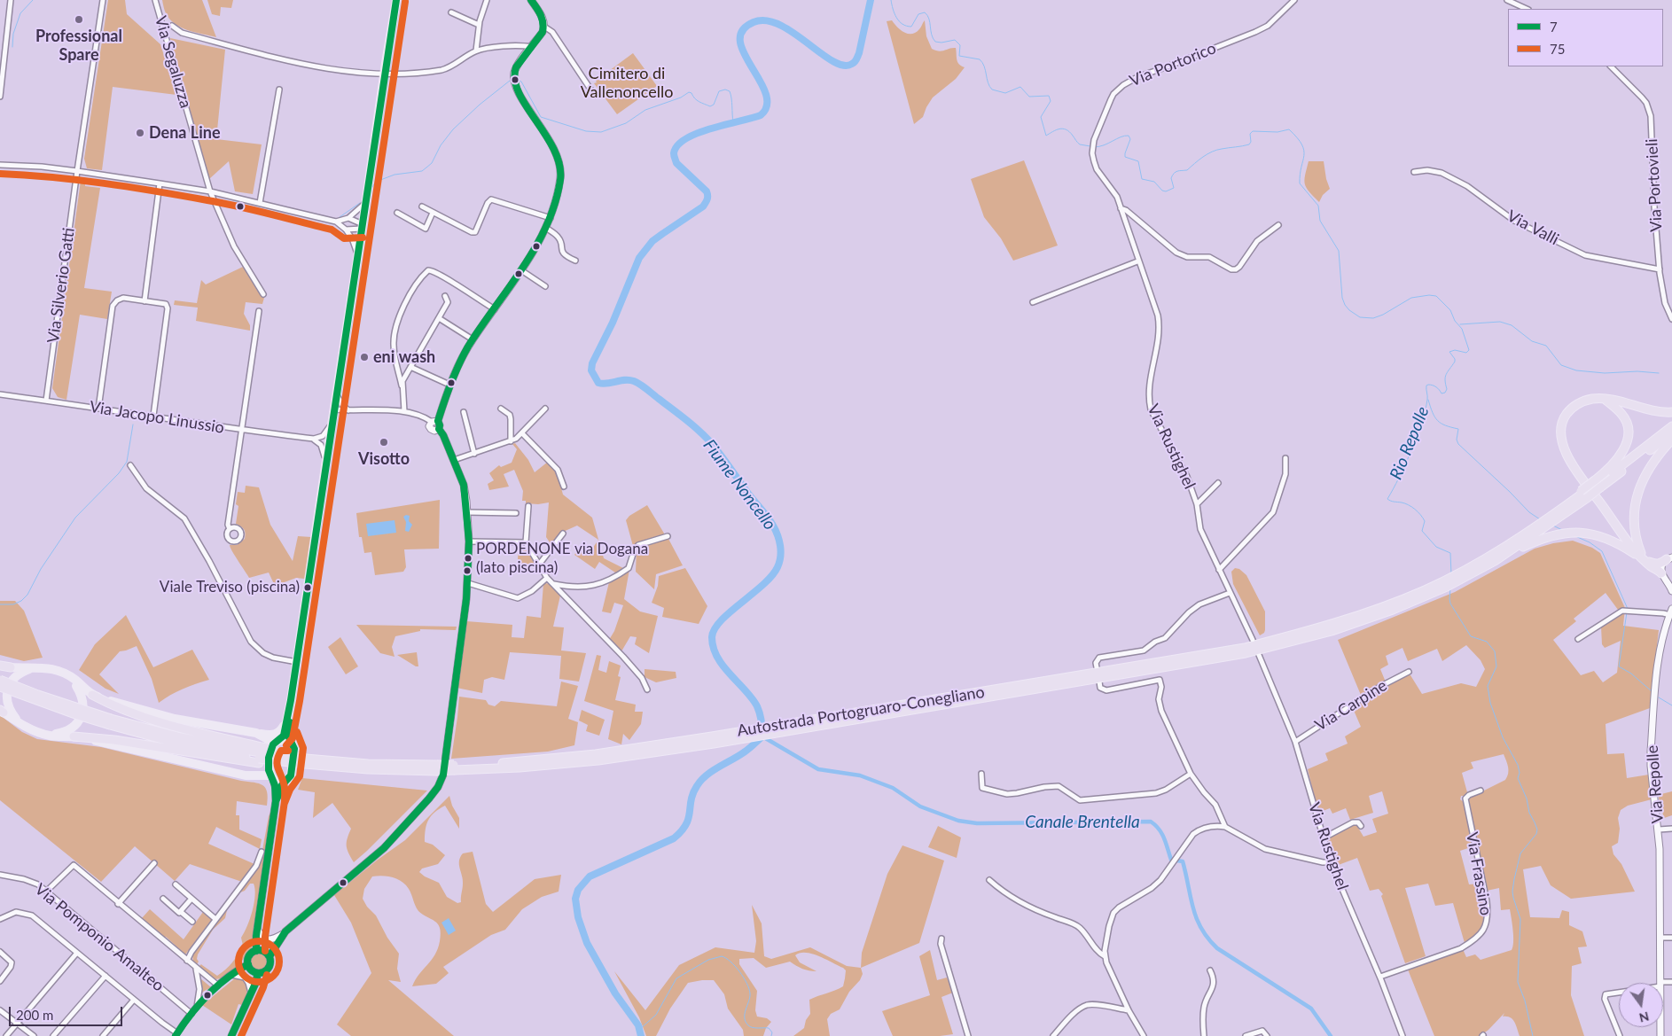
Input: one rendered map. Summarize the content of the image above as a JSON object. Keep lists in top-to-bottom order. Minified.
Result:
{"streets":{"highway":["Autostrada Portogruaro-Conegliano"],"street":["Via Segaluzza","Via Portorico","Via Portovieli","Via Valli","Via Silverio Gatti","Via Jacopo Linussio","Via Rustighel","Via Carpine","Via Repolle","Via Frassino","Via Pomponio Amalteo"]},"crossings":[["Via Portorico","Via Rustighel"],["Via Portovieli","Via Valli"],["Via Silverio Gatti","Via Jacopo Linussio"],["Via Rustighel","Via Carpine"],["Via Rustighel","Via Frassino"]],"water":["Rio Repolle","Fiume Noncello","Canale Brentella"],"parks":["Cimitero di Vallenoncello"],"places":["Professional Spare","Dena Line","eni wash","Visotto","PORDENONE via Dogana (lato piscina)","Viale Treviso (piscina)"],"lines":["transit line 7","transit line 75"],"legend":["7","75"],"scale_bar":"200 m","north":"bottom"}
